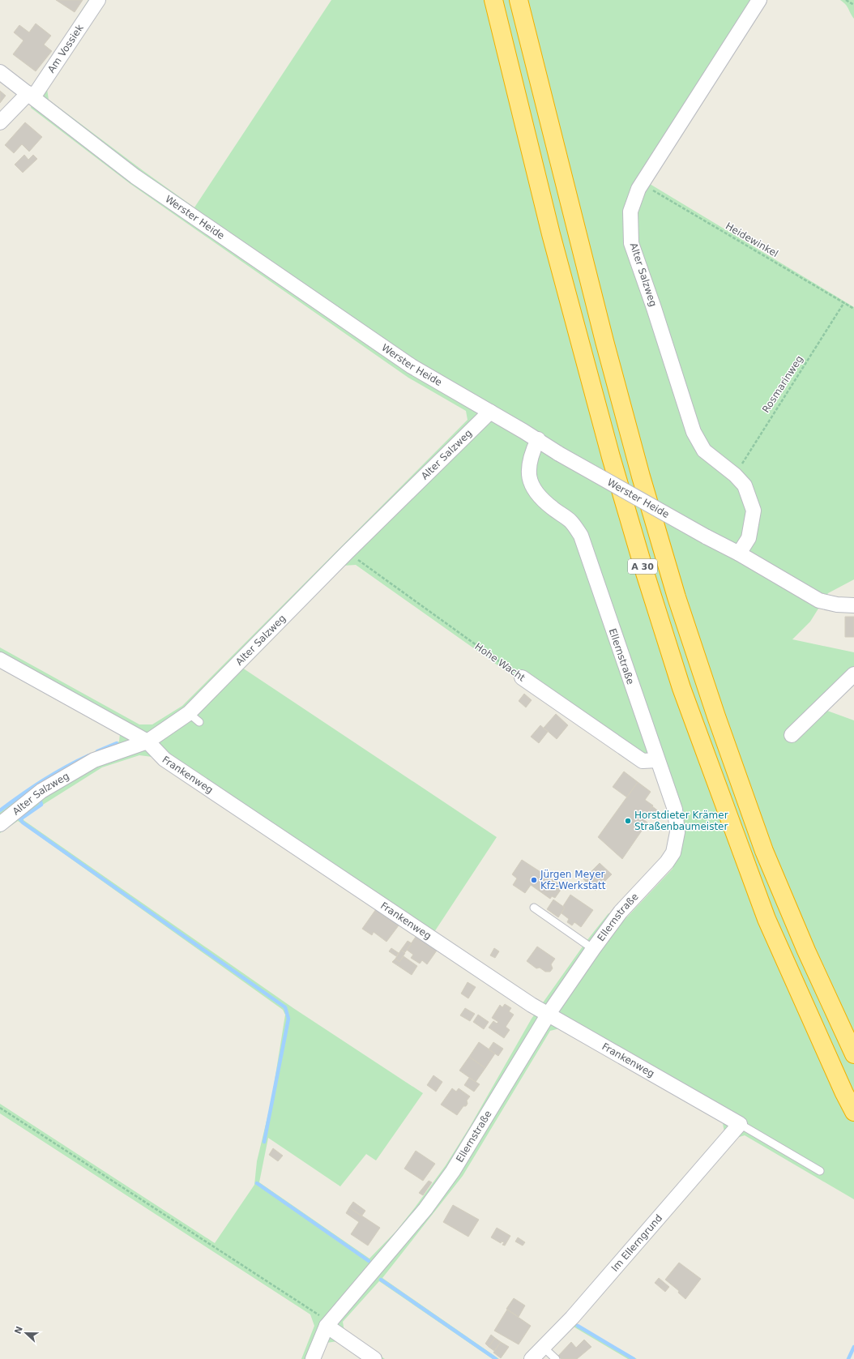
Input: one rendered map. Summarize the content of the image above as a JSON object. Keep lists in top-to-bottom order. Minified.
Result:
{"streets":{"highway":["A 30"],"street":["Am Vossiek","Werster Heide","Alter Salzweg","Ellernstraße","Hohe Wacht","Frankenweg","Im Ellerngrund"],"path":["Heidewinkel","Rosmarinweg"]},"crossings":[["Am Vossiek","Werster Heide"],["Werster Heide","Alter Salzweg"],["Werster Heide","Ellernstraße"],["Heidewinkel","Alter Salzweg"],["Heidewinkel","Rosmarinweg"],["Alter Salzweg","Rosmarinweg"],["Alter Salzweg","Hohe Wacht"],["Alter Salzweg","Frankenweg"],["Ellernstraße","Hohe Wacht"],["Ellernstraße","Frankenweg"],["Frankenweg","Im Ellerngrund"]],"places":["Horstdieter Krämer Straßenbaumeister","Jürgen Meyer Kfz-Werkstatt"],"north":"left"}
